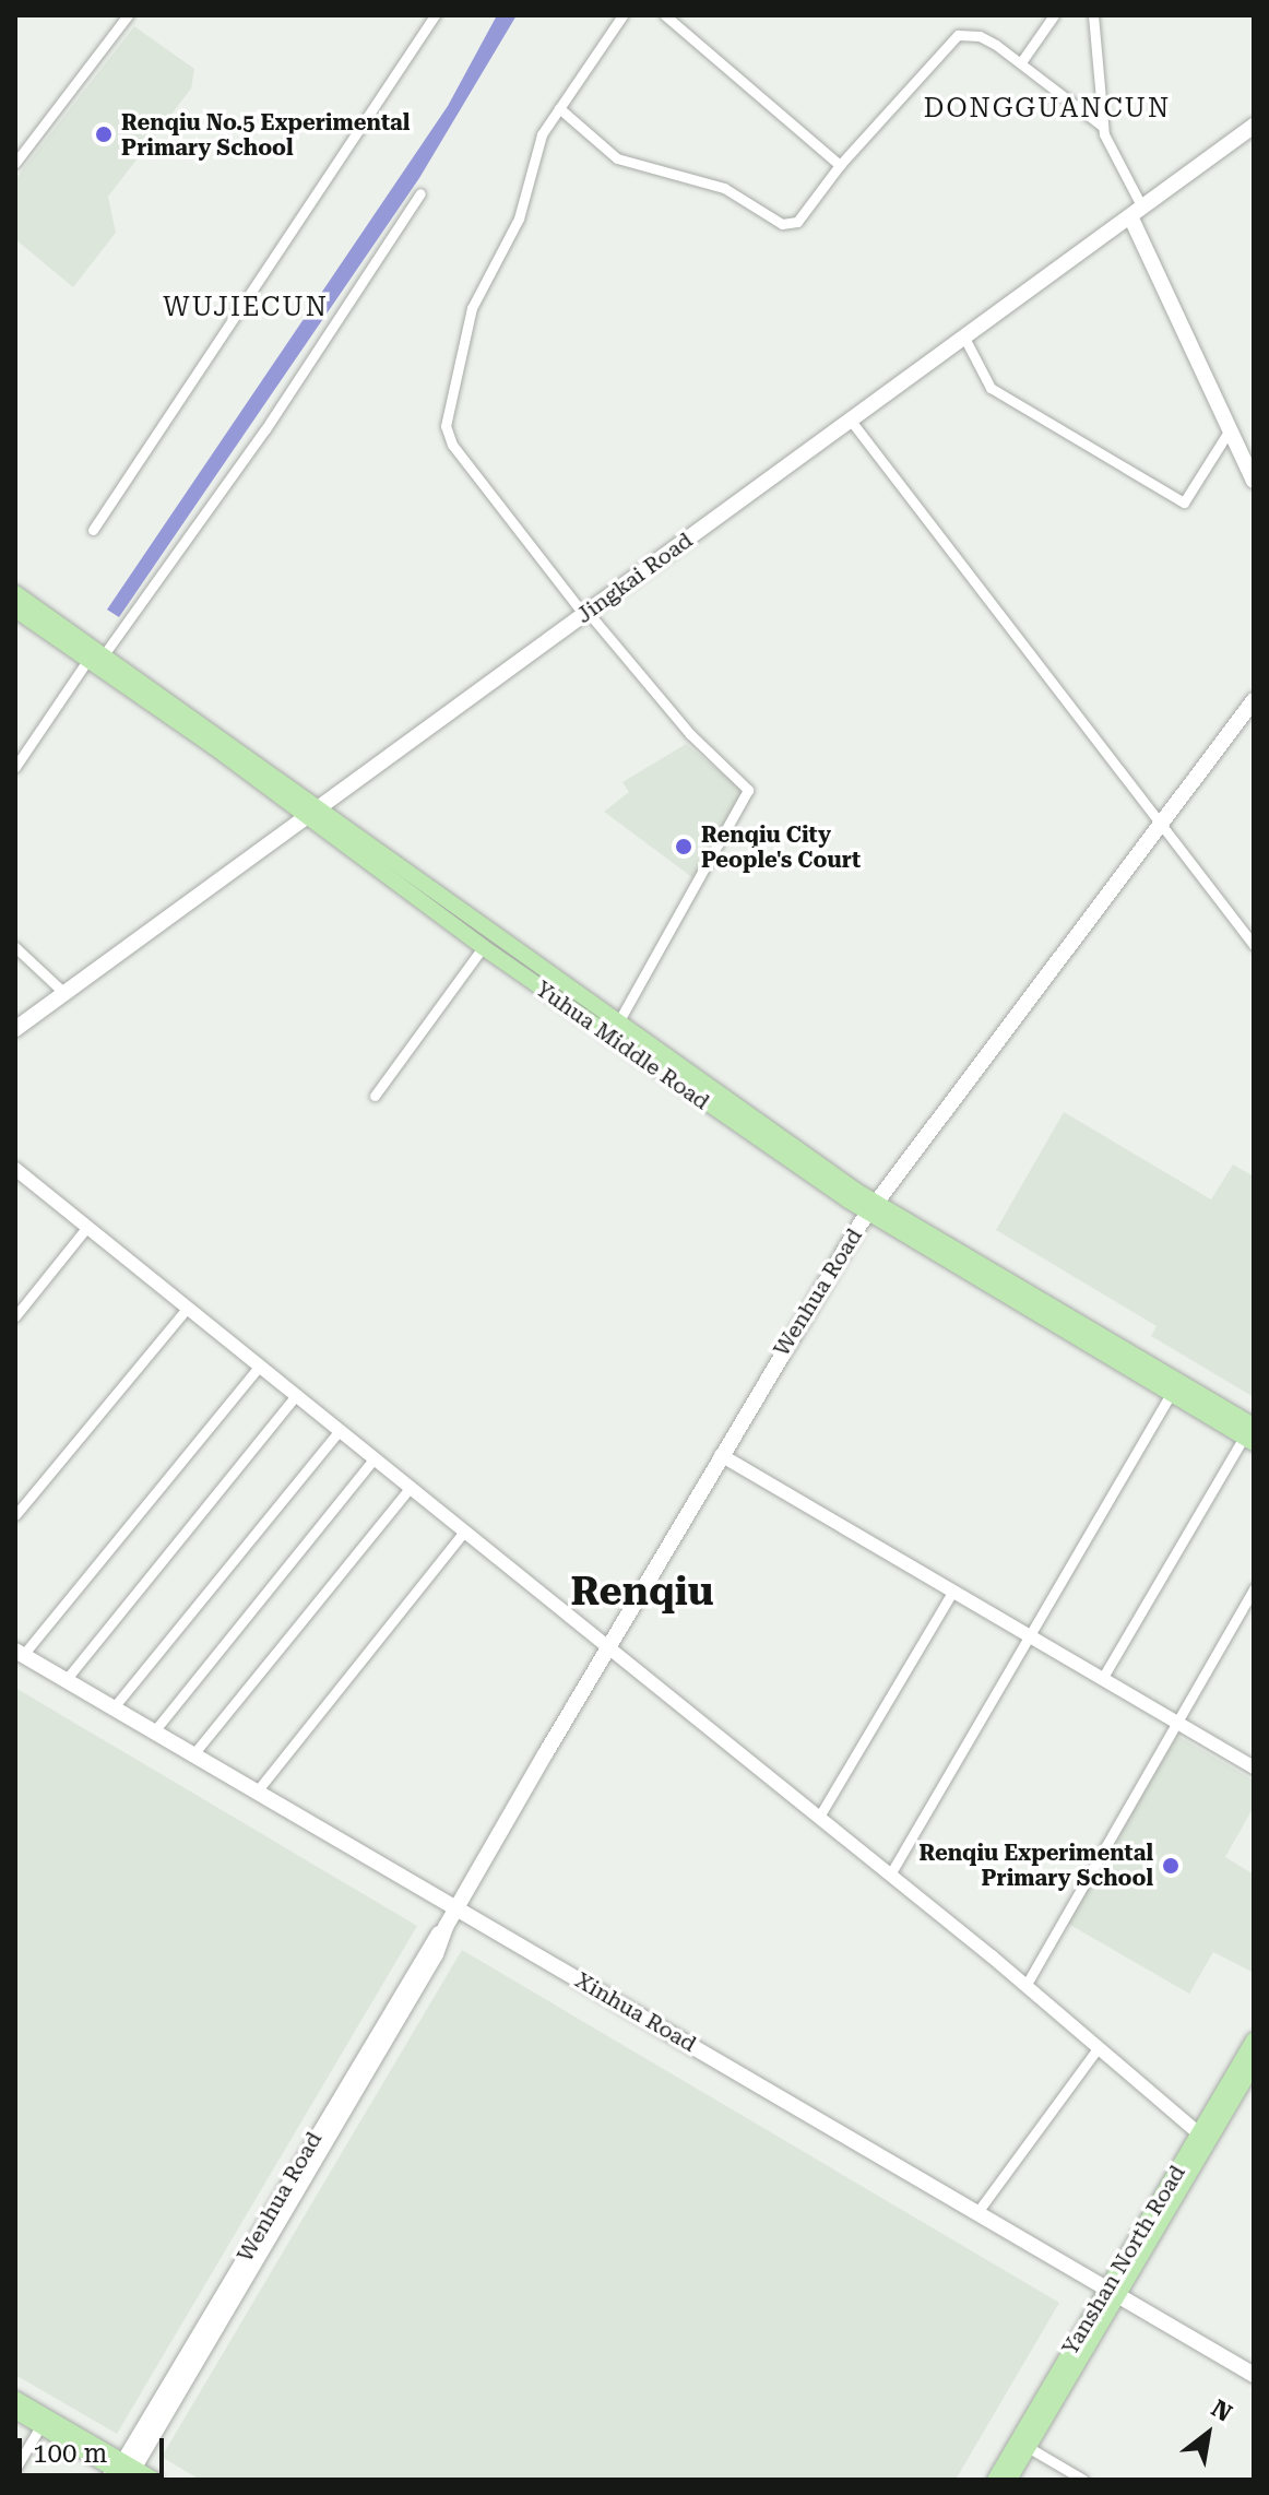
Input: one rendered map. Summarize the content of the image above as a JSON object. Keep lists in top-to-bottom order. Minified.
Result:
{"streets":{"main road":["Jingkai Road","Yuhua Middle Road","Wenhua Road","Xinhua Road","Yanshan North Road"]},"crossings":[["Jingkai Road","Yuhua Middle Road"],["Yuhua Middle Road","Wenhua Road"],["Wenhua Road","Xinhua Road"],["Xinhua Road","Yanshan North Road"]],"districts":["DONGGUANCUN","WUJIECUN","Renqiu"],"places":["Renqiu No.5 Experimental Primary School","Renqiu City People's Court","Renqiu Experimental Primary School"],"scale_bar":"100 m","north":"top right"}
